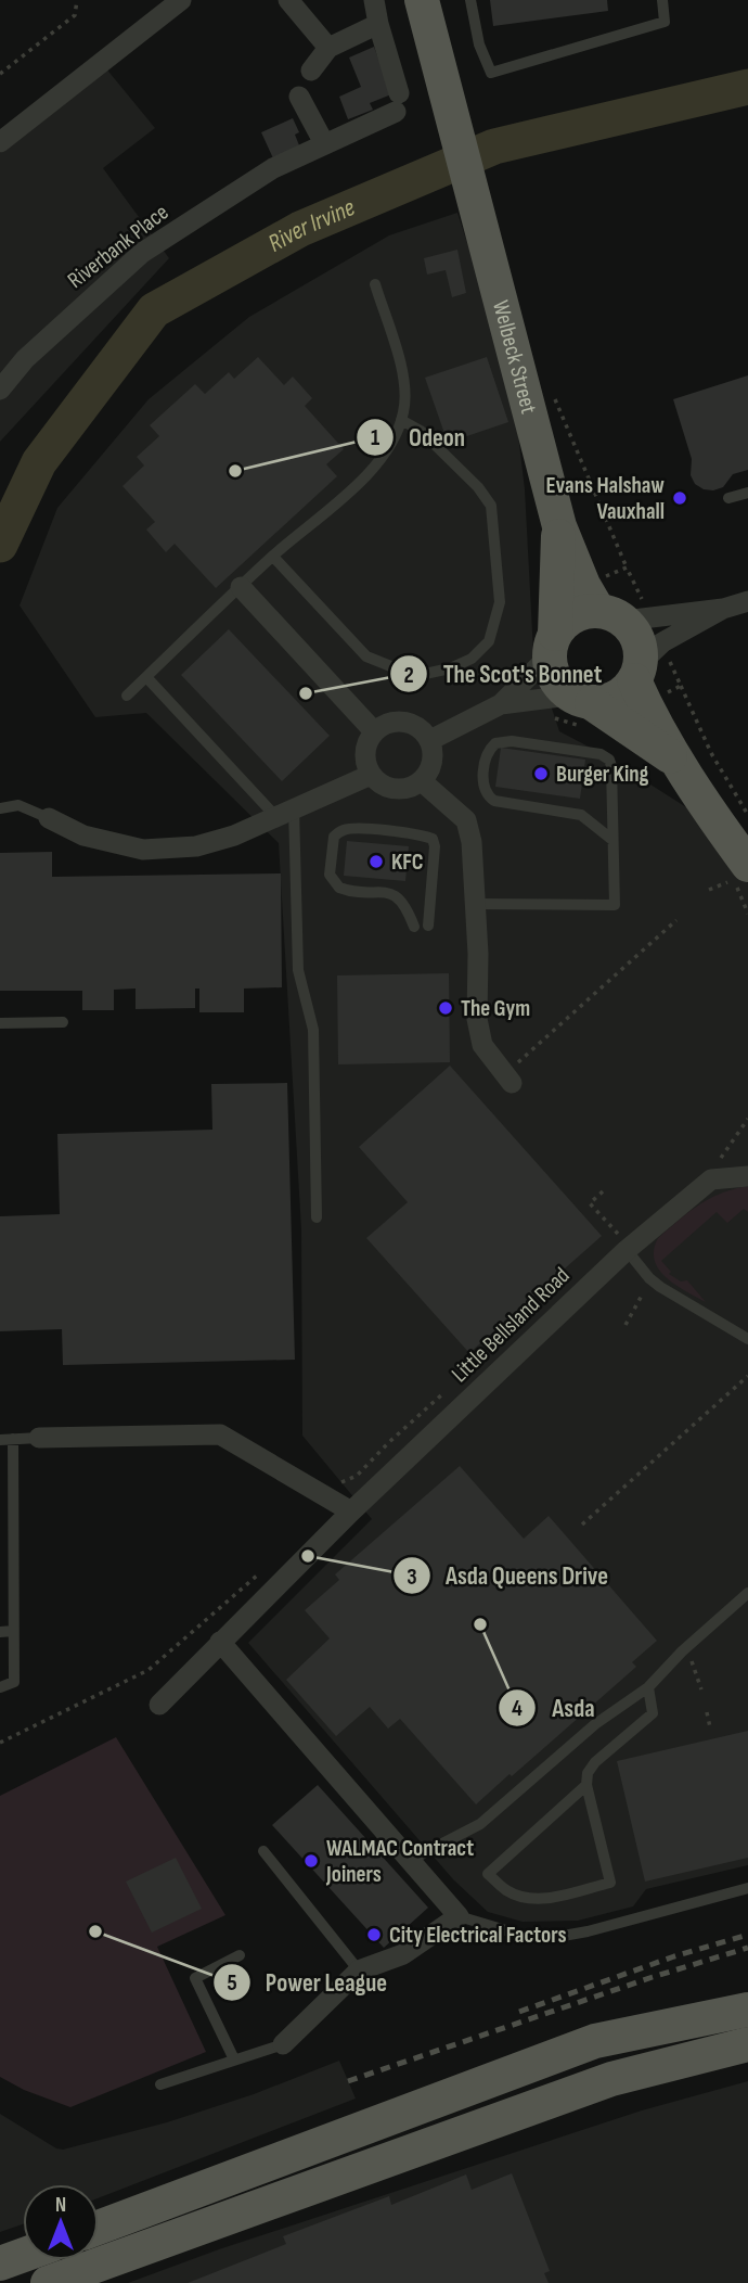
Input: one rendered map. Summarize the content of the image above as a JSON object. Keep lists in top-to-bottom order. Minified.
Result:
{"streets":{"main road":["Welbeck Street"],"street":["Riverbank Place","Little Bellsland Road"]},"water":["River Irvine"],"places":["Odeon","Evans Halshaw Vauxhall","The Scot's Bonnet","Burger King","KFC","The Gym","Asda Queens Drive","Asda","WALMAC Contract Joiners","Power League","City Electrical Factors"],"north":"top"}
